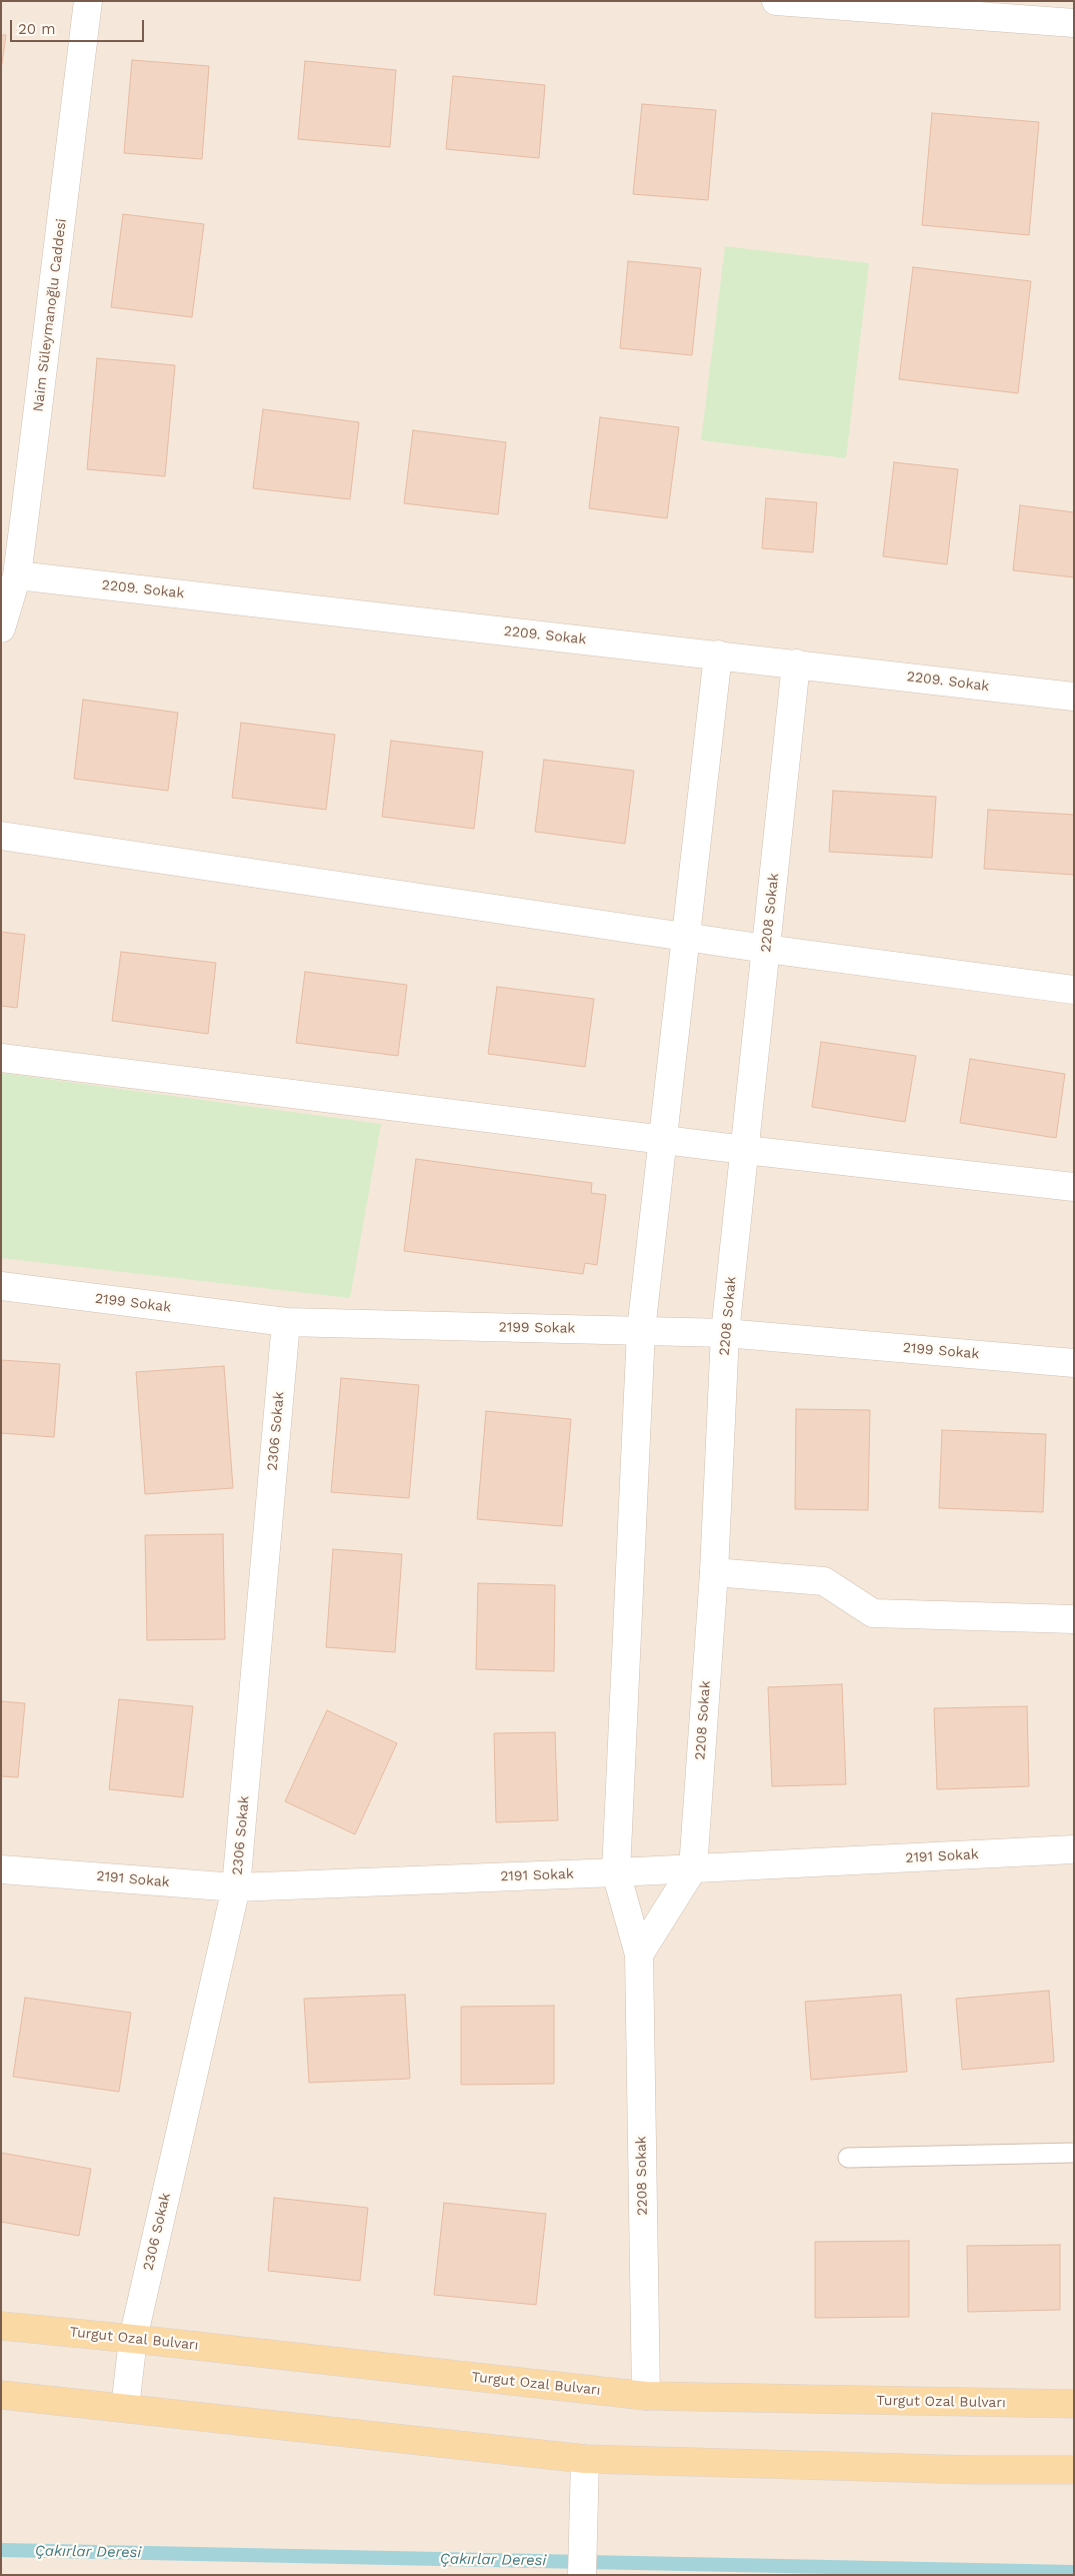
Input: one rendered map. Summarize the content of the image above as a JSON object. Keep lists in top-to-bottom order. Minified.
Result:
{"streets":{"main road":["Turgut Ozal Bulvarı"],"street":["Naim Süleymanoğlu Caddesi","2209. Sokak","2208 Sokak","2199 Sokak","2306 Sokak","2191 Sokak"]},"crossings":[["Naim Süleymanoğlu Caddesi","2209. Sokak"],["2209. Sokak","2208 Sokak"],["2208 Sokak","2199 Sokak"],["2208 Sokak","2191 Sokak"],["2208 Sokak","Turgut Ozal Bulvarı"],["2199 Sokak","2306 Sokak"],["2306 Sokak","2191 Sokak"],["2306 Sokak","Turgut Ozal Bulvarı"]],"water":["Çakırlar Deresi"],"scale_bar":"20 m"}
